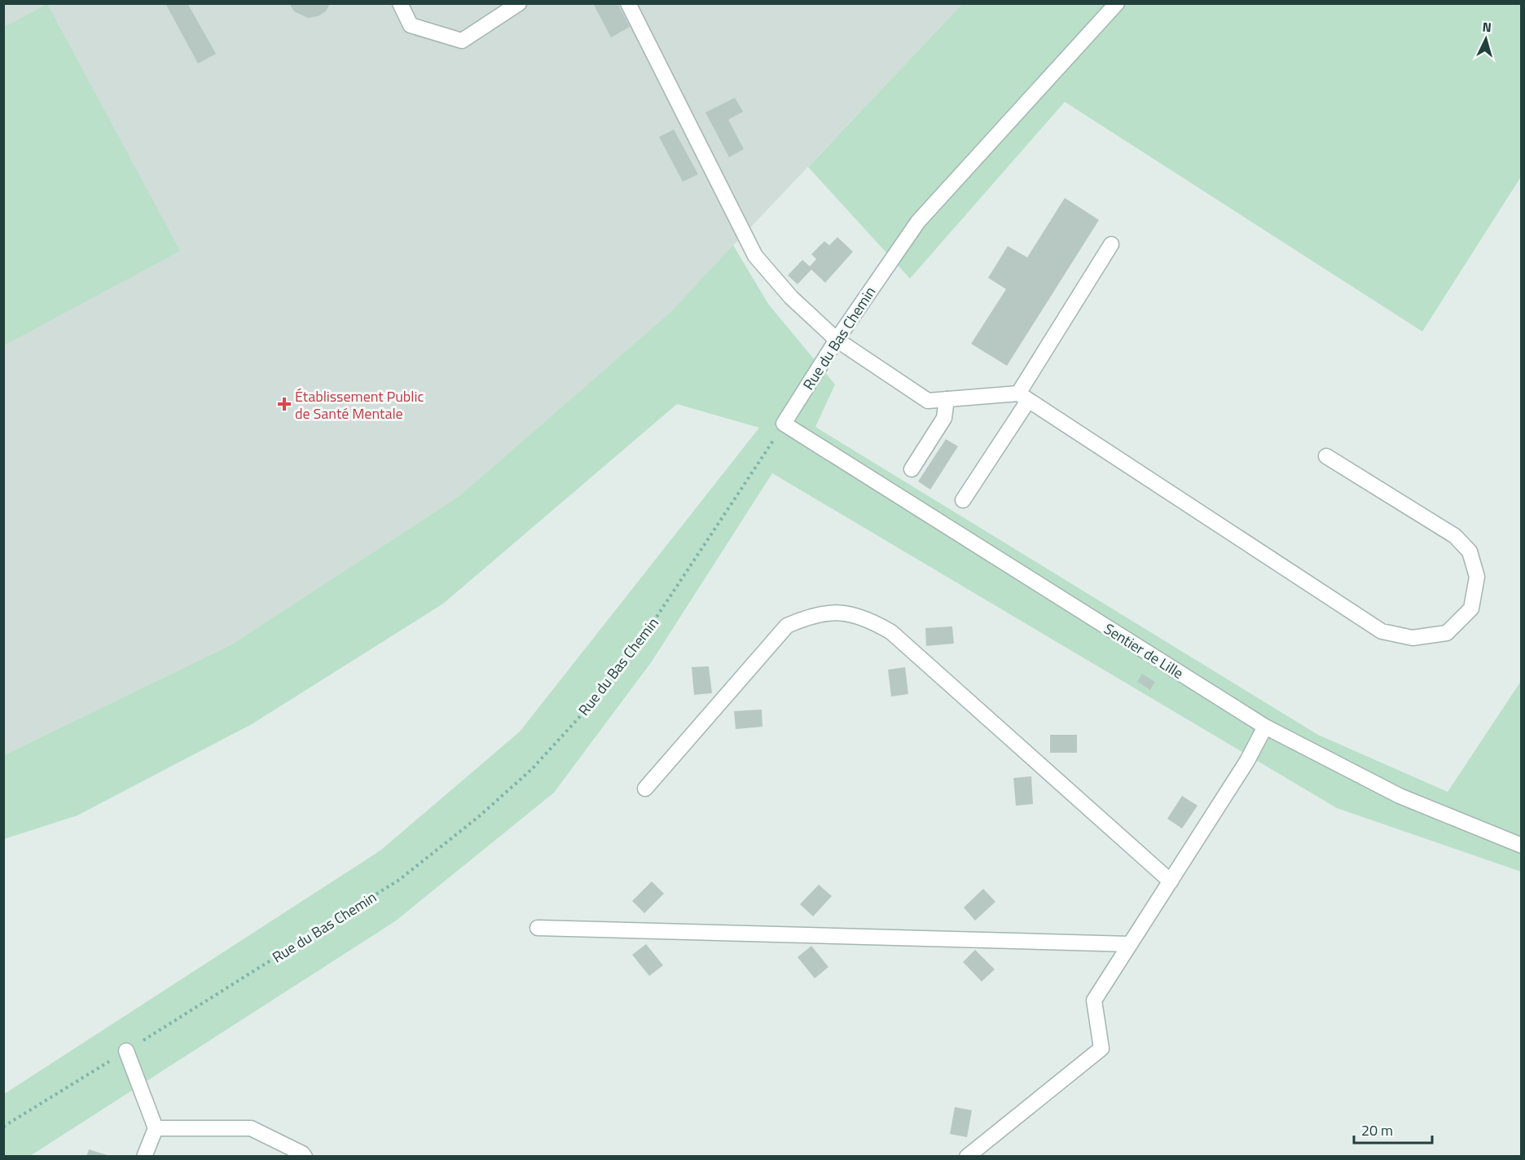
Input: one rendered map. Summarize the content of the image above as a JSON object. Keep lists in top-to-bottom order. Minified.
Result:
{"streets":{"street":["Rue du Bas Chemin","Sentier de Lille"]},"crossings":[["Rue du Bas Chemin","Sentier de Lille"]],"places":{"health":["Établissement Public de Santé Mentale"]},"scale_bar":"20 m","north":"top"}
